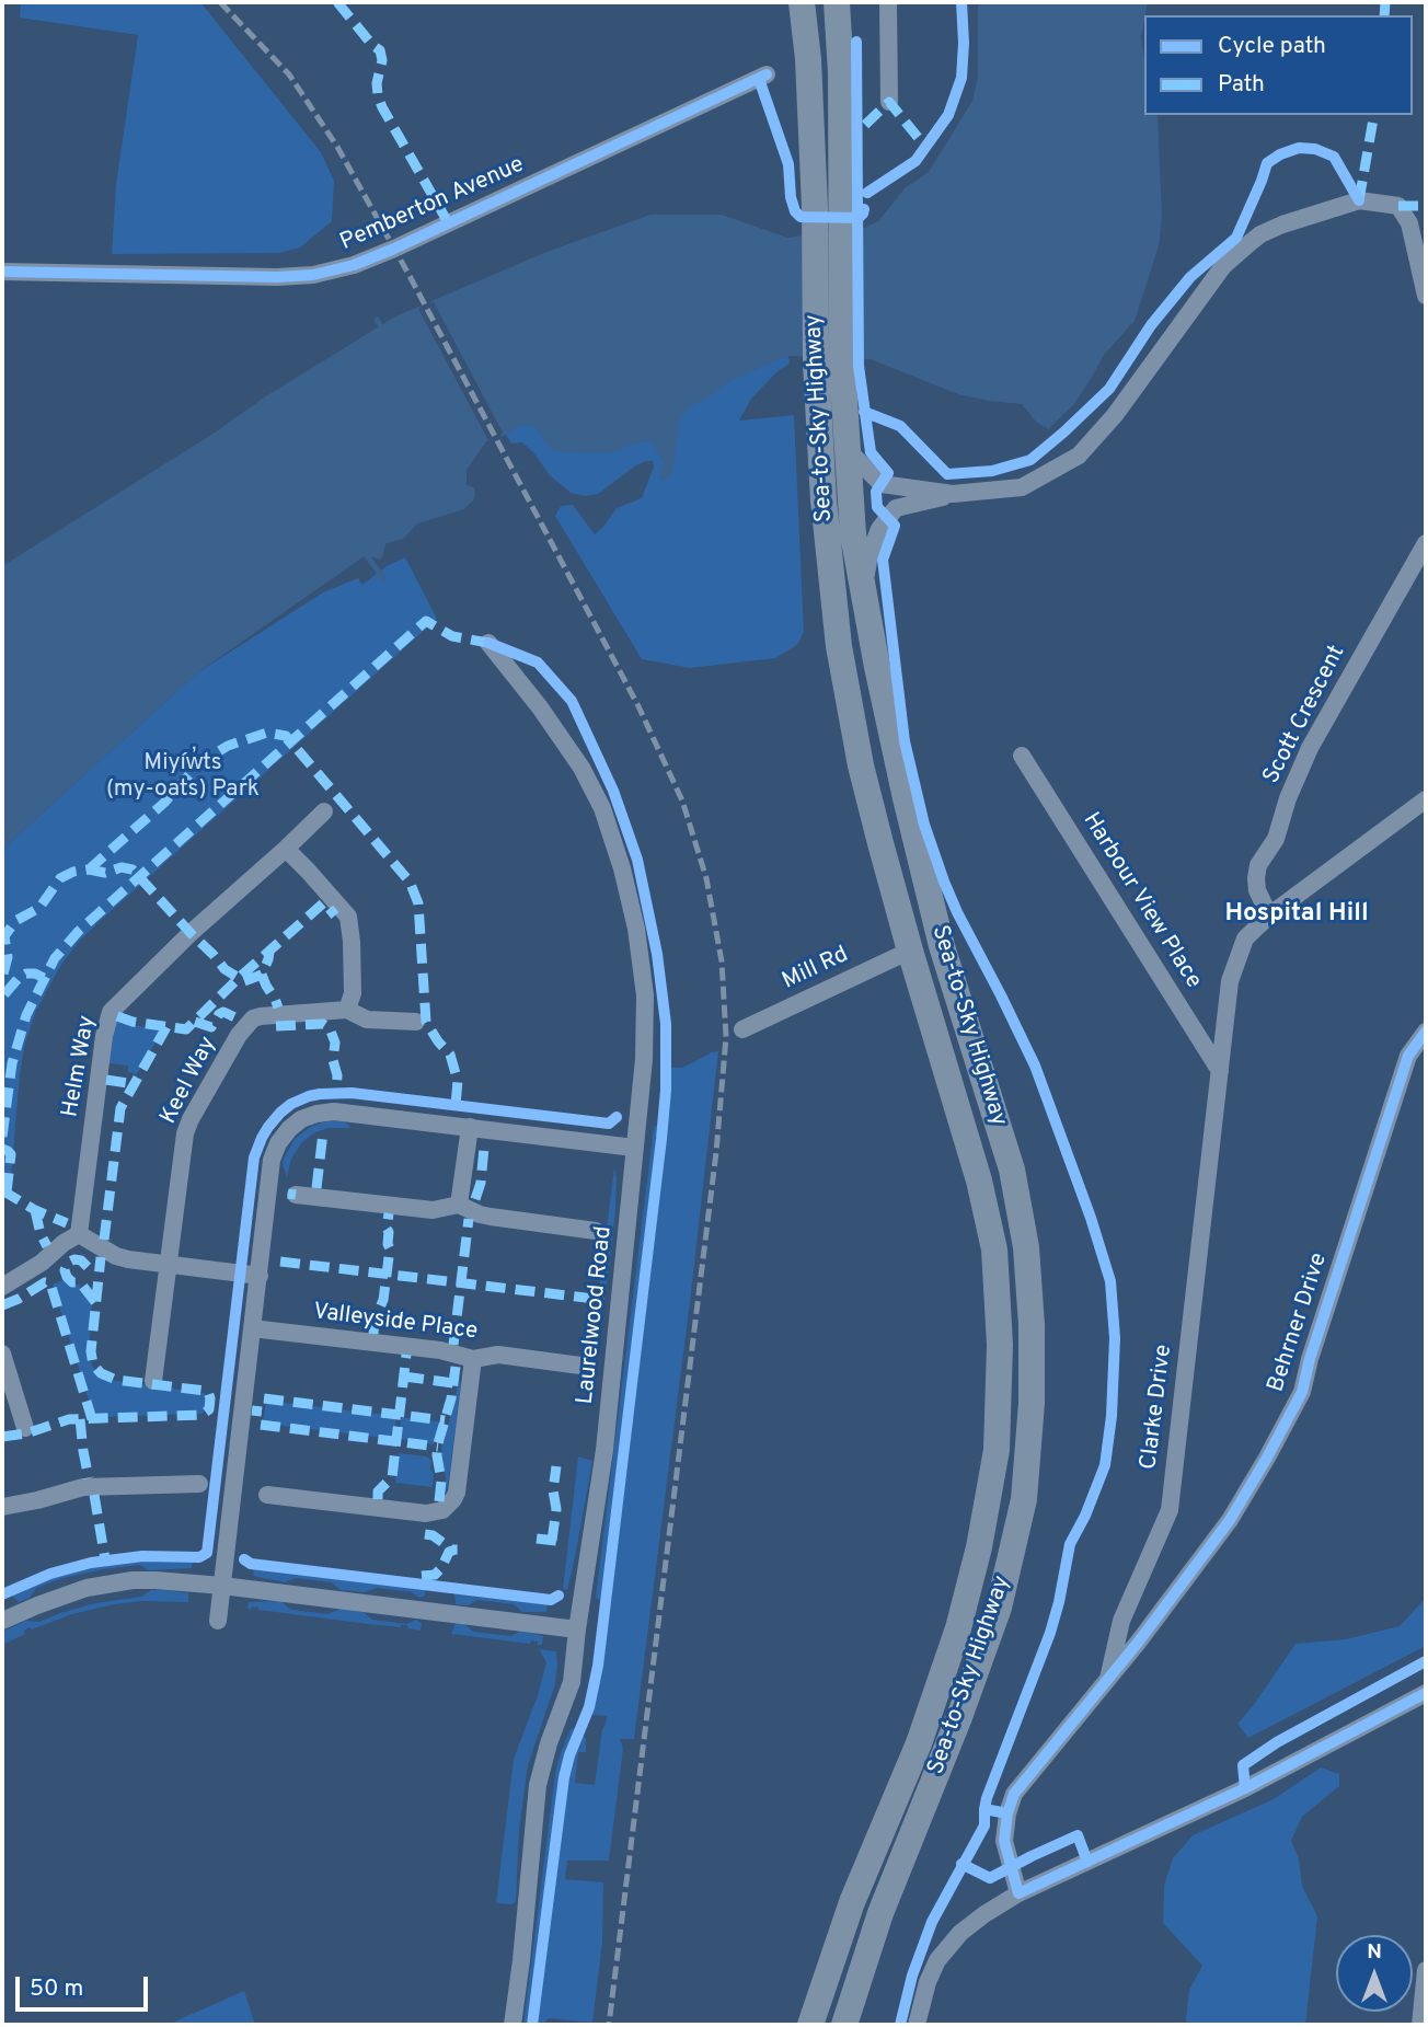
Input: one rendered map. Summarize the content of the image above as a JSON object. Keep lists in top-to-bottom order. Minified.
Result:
{"streets":{"highway":["Sea-to-Sky Highway"],"street":["Pemberton Avenue","Scott Crescent","Harbour View Place","Mill Rd","Helm Way","Keel Way","Laurelwood Road","Valleyside Place","Behrner Drive","Clarke Drive"]},"crossings":[["Sea-to-Sky Highway","Mill Rd"],["Scott Crescent","Clarke Drive"],["Harbour View Place","Clarke Drive"],["Behrner Drive","Clarke Drive"]],"districts":["Hospital Hill"],"parks":["Miyíw̓ts (my-oats) Park"],"legend":["Cycle path","Path"],"scale_bar":"50 m","north":"top"}
